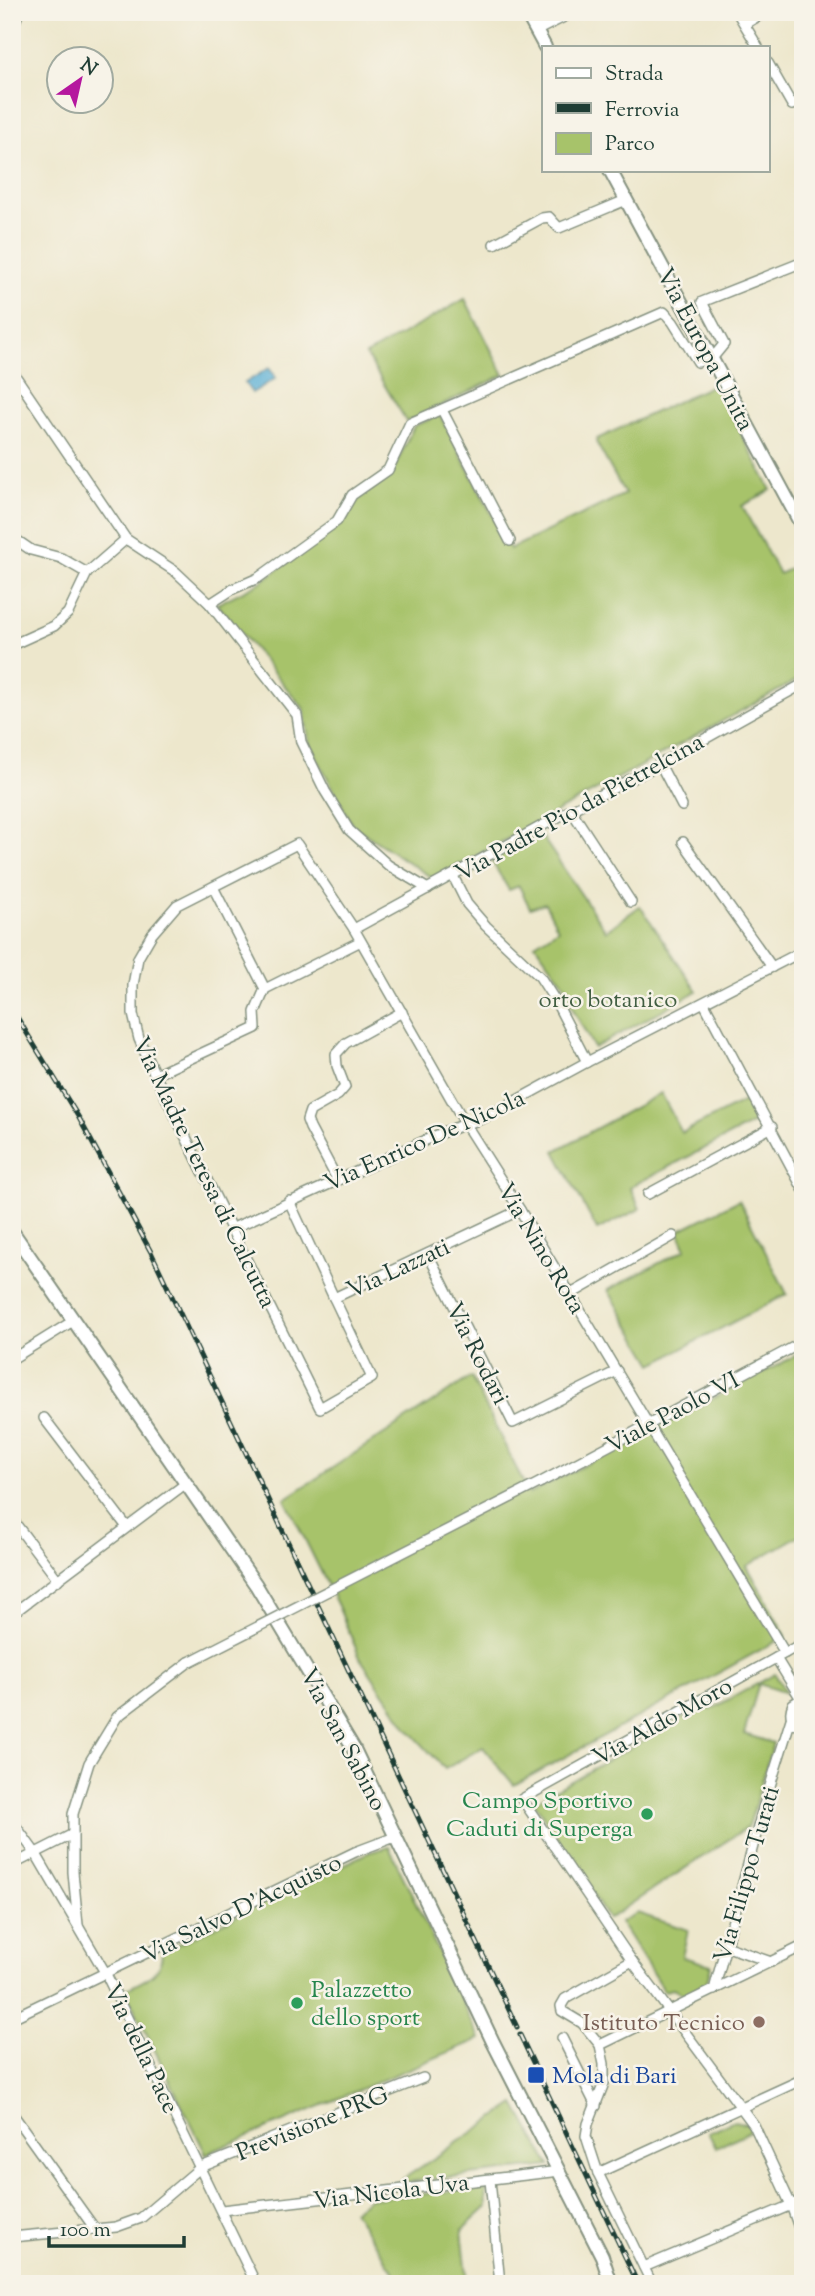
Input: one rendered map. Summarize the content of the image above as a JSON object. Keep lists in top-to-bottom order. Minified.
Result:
{"streets":{"street":["Via Europa Unita","Via Padre Pio da Pietrelcina","Via Enrico De Nicola","Via Madre Teresa di Calcutta","Via Nino Rota","Via Lazzati","Via Rodari","Viale Paolo VI","Via Aldo Moro","Via San Sabino","Via Filippo Turati","Via Salvo D'Acquisto","Via della Pace","Previsione PRG","Via Nicola Uva"]},"crossings":[["Via Padre Pio da Pietrelcina","Via Nino Rota"],["Via Enrico De Nicola","Via Madre Teresa di Calcutta"],["Via Enrico De Nicola","Via Nino Rota"],["Via Enrico De Nicola","Via Lazzati"],["Via Madre Teresa di Calcutta","Via Nino Rota"],["Via Madre Teresa di Calcutta","Via Lazzati"],["Via Nino Rota","Via Lazzati"],["Via Nino Rota","Via Rodari"],["Via Nino Rota","Viale Paolo VI"],["Via Nino Rota","Via Aldo Moro"],["Via Nino Rota","Via Filippo Turati"],["Via Lazzati","Via Rodari"],["Viale Paolo VI","Via della Pace"],["Via San Sabino","Via Salvo D'Acquisto"],["Via San Sabino","Via Nicola Uva"],["Via Salvo D'Acquisto","Via della Pace"],["Via della Pace","Previsione PRG"],["Via della Pace","Via Nicola Uva"]],"parks":["orto botanico"],"places":{"other":["Campo Sportivo Caduti di Superga","Palazzetto dello sport","Istituto Tecnico"],"transit":["Mola di Bari"]},"legend":["Strada","Ferrovia","Parco"],"scale_bar":"100 m","north":"top right"}
